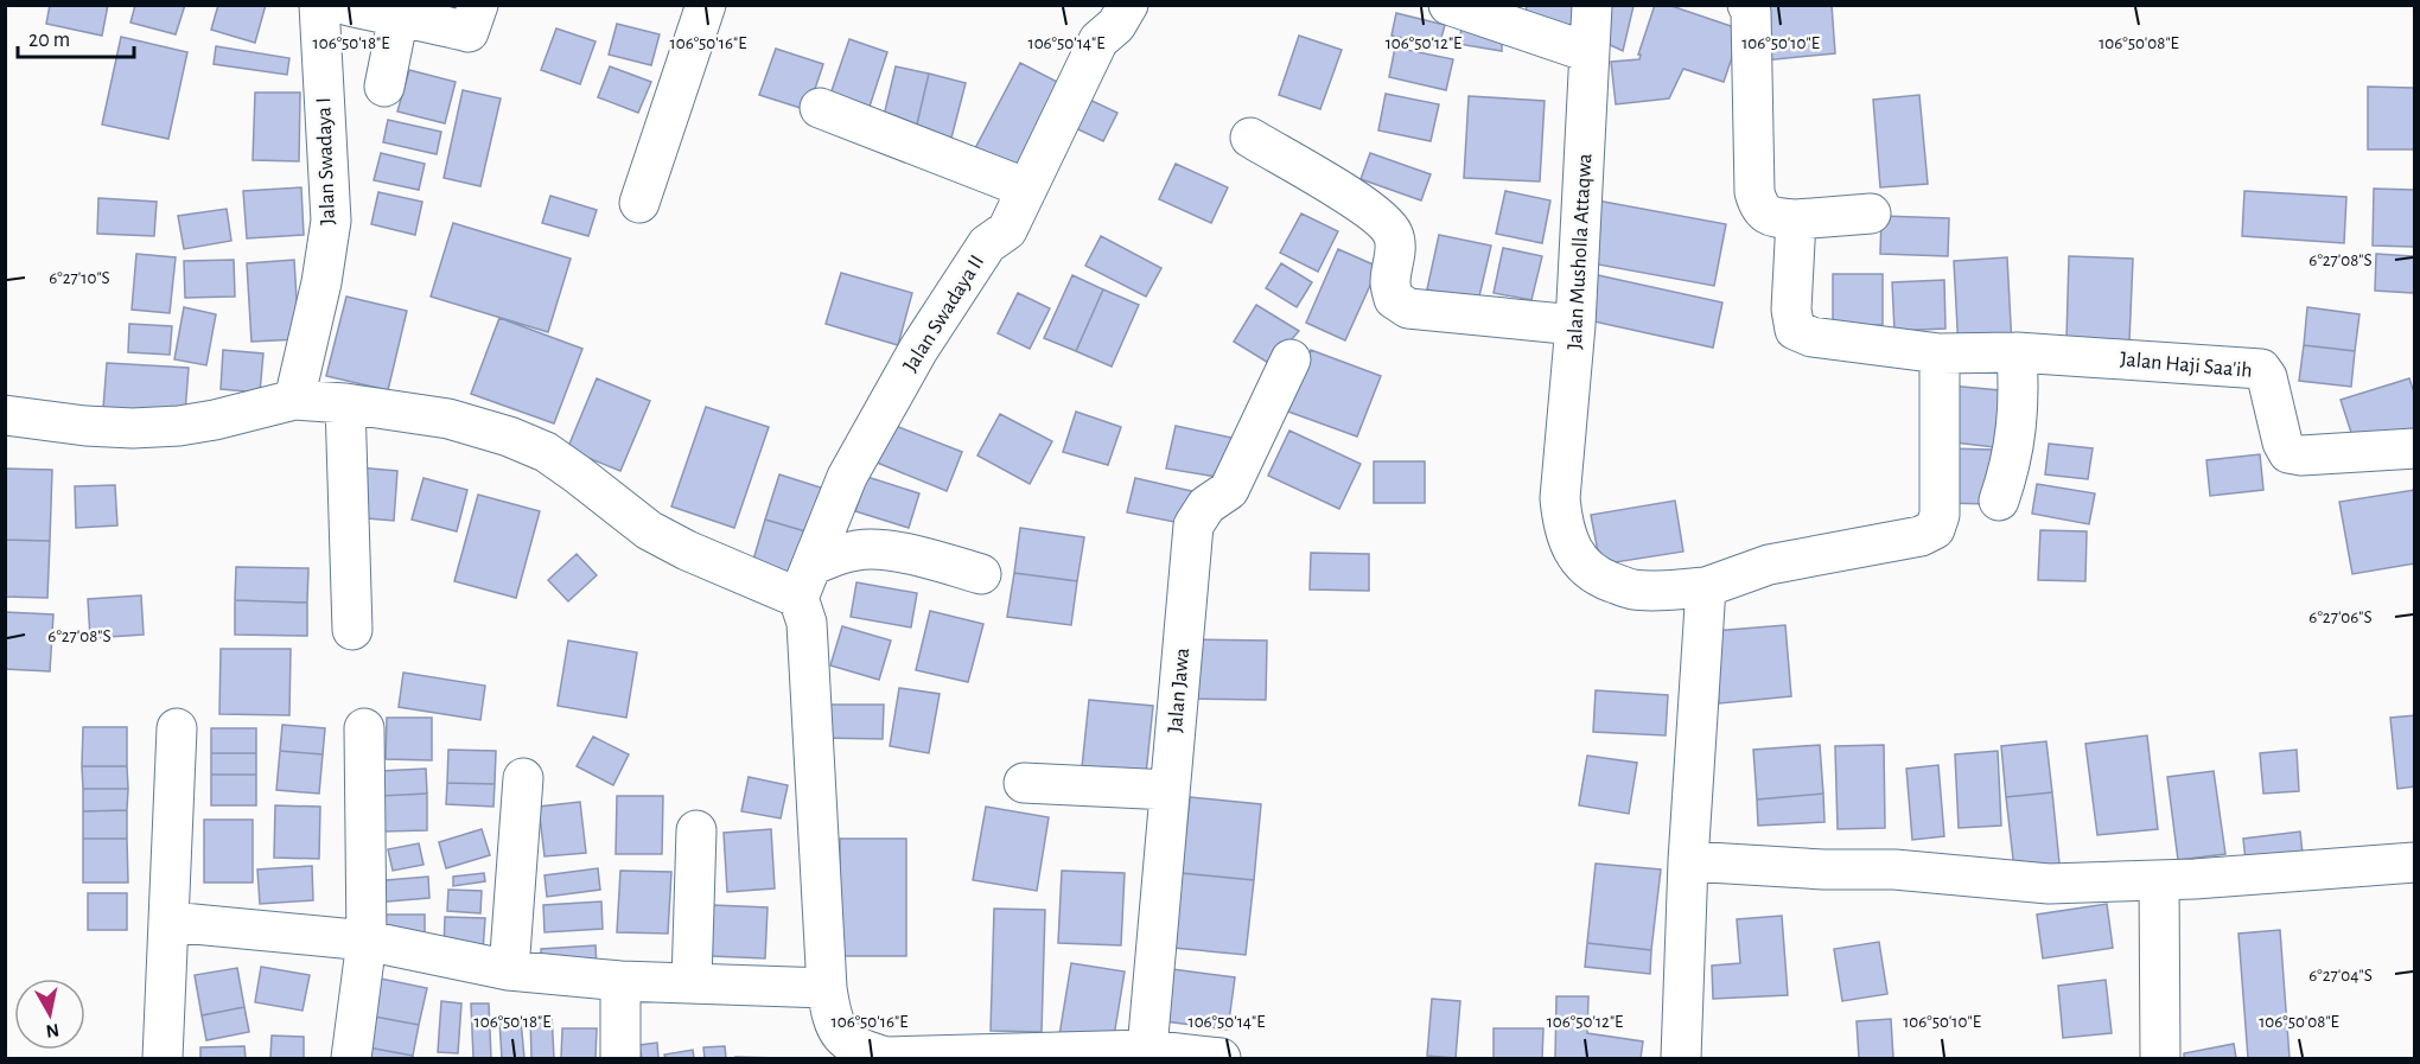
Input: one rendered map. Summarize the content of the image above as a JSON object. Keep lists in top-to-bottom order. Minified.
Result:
{"streets":{"street":["Jalan Swadaya I","Jalan Musholla Attaqwa","Jalan Swadaya II","Jalan Haji Saa'ih","Jalan Jawa"]},"scale_bar":"20 m","north":"bottom","coordinates":["106°50'18\"E","106°50'16\"E","106°50'12\"E","106°50'14\"E","106°50'10\"E","106°50'08\"E","6°27'08\"S","6°27'10\"S","6°27'06\"S","6°27'04\"S"]}
